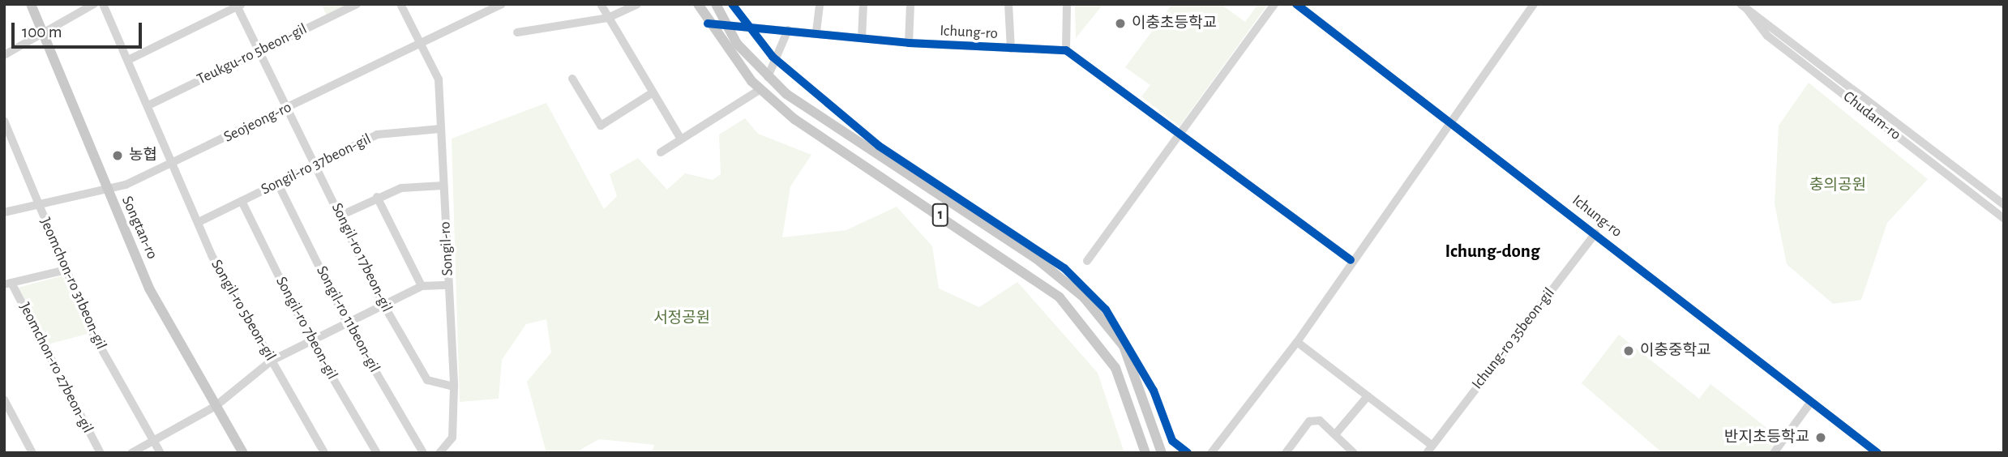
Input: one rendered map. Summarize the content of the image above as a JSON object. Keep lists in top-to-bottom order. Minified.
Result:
{"streets":{"main road":["1","Songtan-ro"],"street":["Ichung-ro","Teukgu-ro 5beon-gil","Chudam-ro","Seojeong-ro","Songil-ro 37beon-gil","Songil-ro","Songil-ro 17beon-gil","Jeomchon-ro 31beon-gil","Songil-ro 5beon-gil","Songil-ro 11beon-gil","Songil-ro 7beon-gil","Ichung-ro 35beon-gil","Jeomchon-ro 27beon-gil"]},"crossings":[["Ichung-ro","1"],["Ichung-ro","Ichung-ro 35beon-gil"],["Teukgu-ro 5beon-gil","Songil-ro 17beon-gil"],["Seojeong-ro","Songtan-ro"],["Seojeong-ro","Songil-ro"],["Seojeong-ro","Songil-ro 17beon-gil"],["Seojeong-ro","Jeomchon-ro 31beon-gil"],["Seojeong-ro","Songil-ro 5beon-gil"],["Songil-ro 37beon-gil","Songil-ro"],["Songil-ro 37beon-gil","Songil-ro 17beon-gil"],["Songil-ro 37beon-gil","Songil-ro 5beon-gil"],["Songil-ro 37beon-gil","Songil-ro 11beon-gil"],["Songil-ro 37beon-gil","Songil-ro 7beon-gil"],["Songil-ro","Songil-ro 17beon-gil"]],"districts":["Ichung-dong"],"parks":["충의공원","서정공원"],"places":["이충초등학교","농협","이충중학교","반지초등학교"],"scale_bar":"100 m"}
